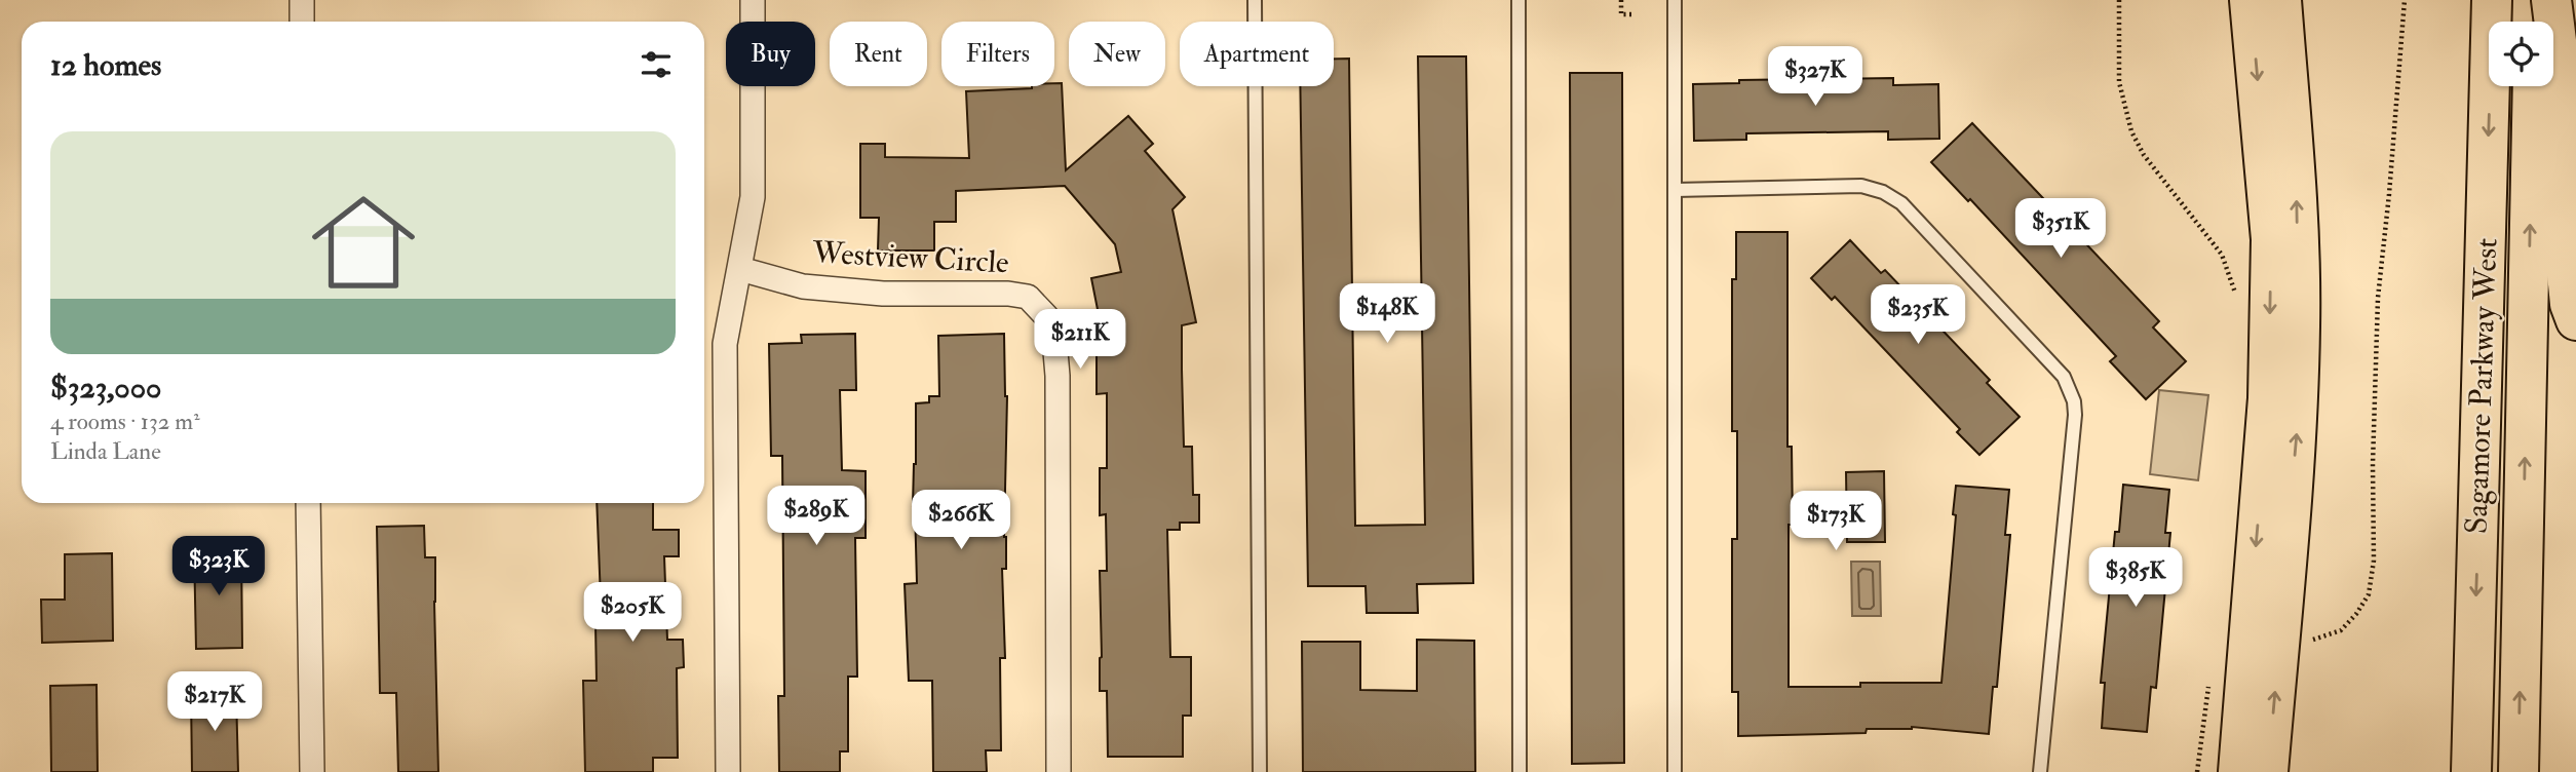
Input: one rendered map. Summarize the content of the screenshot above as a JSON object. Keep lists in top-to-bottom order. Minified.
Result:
{"streets":{"highway":["Sagamore Parkway West"],"street":["Westview Circle"]},"page":{"chip":["Buy","Rent","Filters","New","Apartment"],"heading":"12 homes","price":["$327K","$351K","$148K","$235K","$211K","$289K","$266K","$173K","$323K","$385K","$205K","$217K"],"list":[{"name":"$323,000","note":"4 rooms · 132 m² · Linda Lane"}]}}
